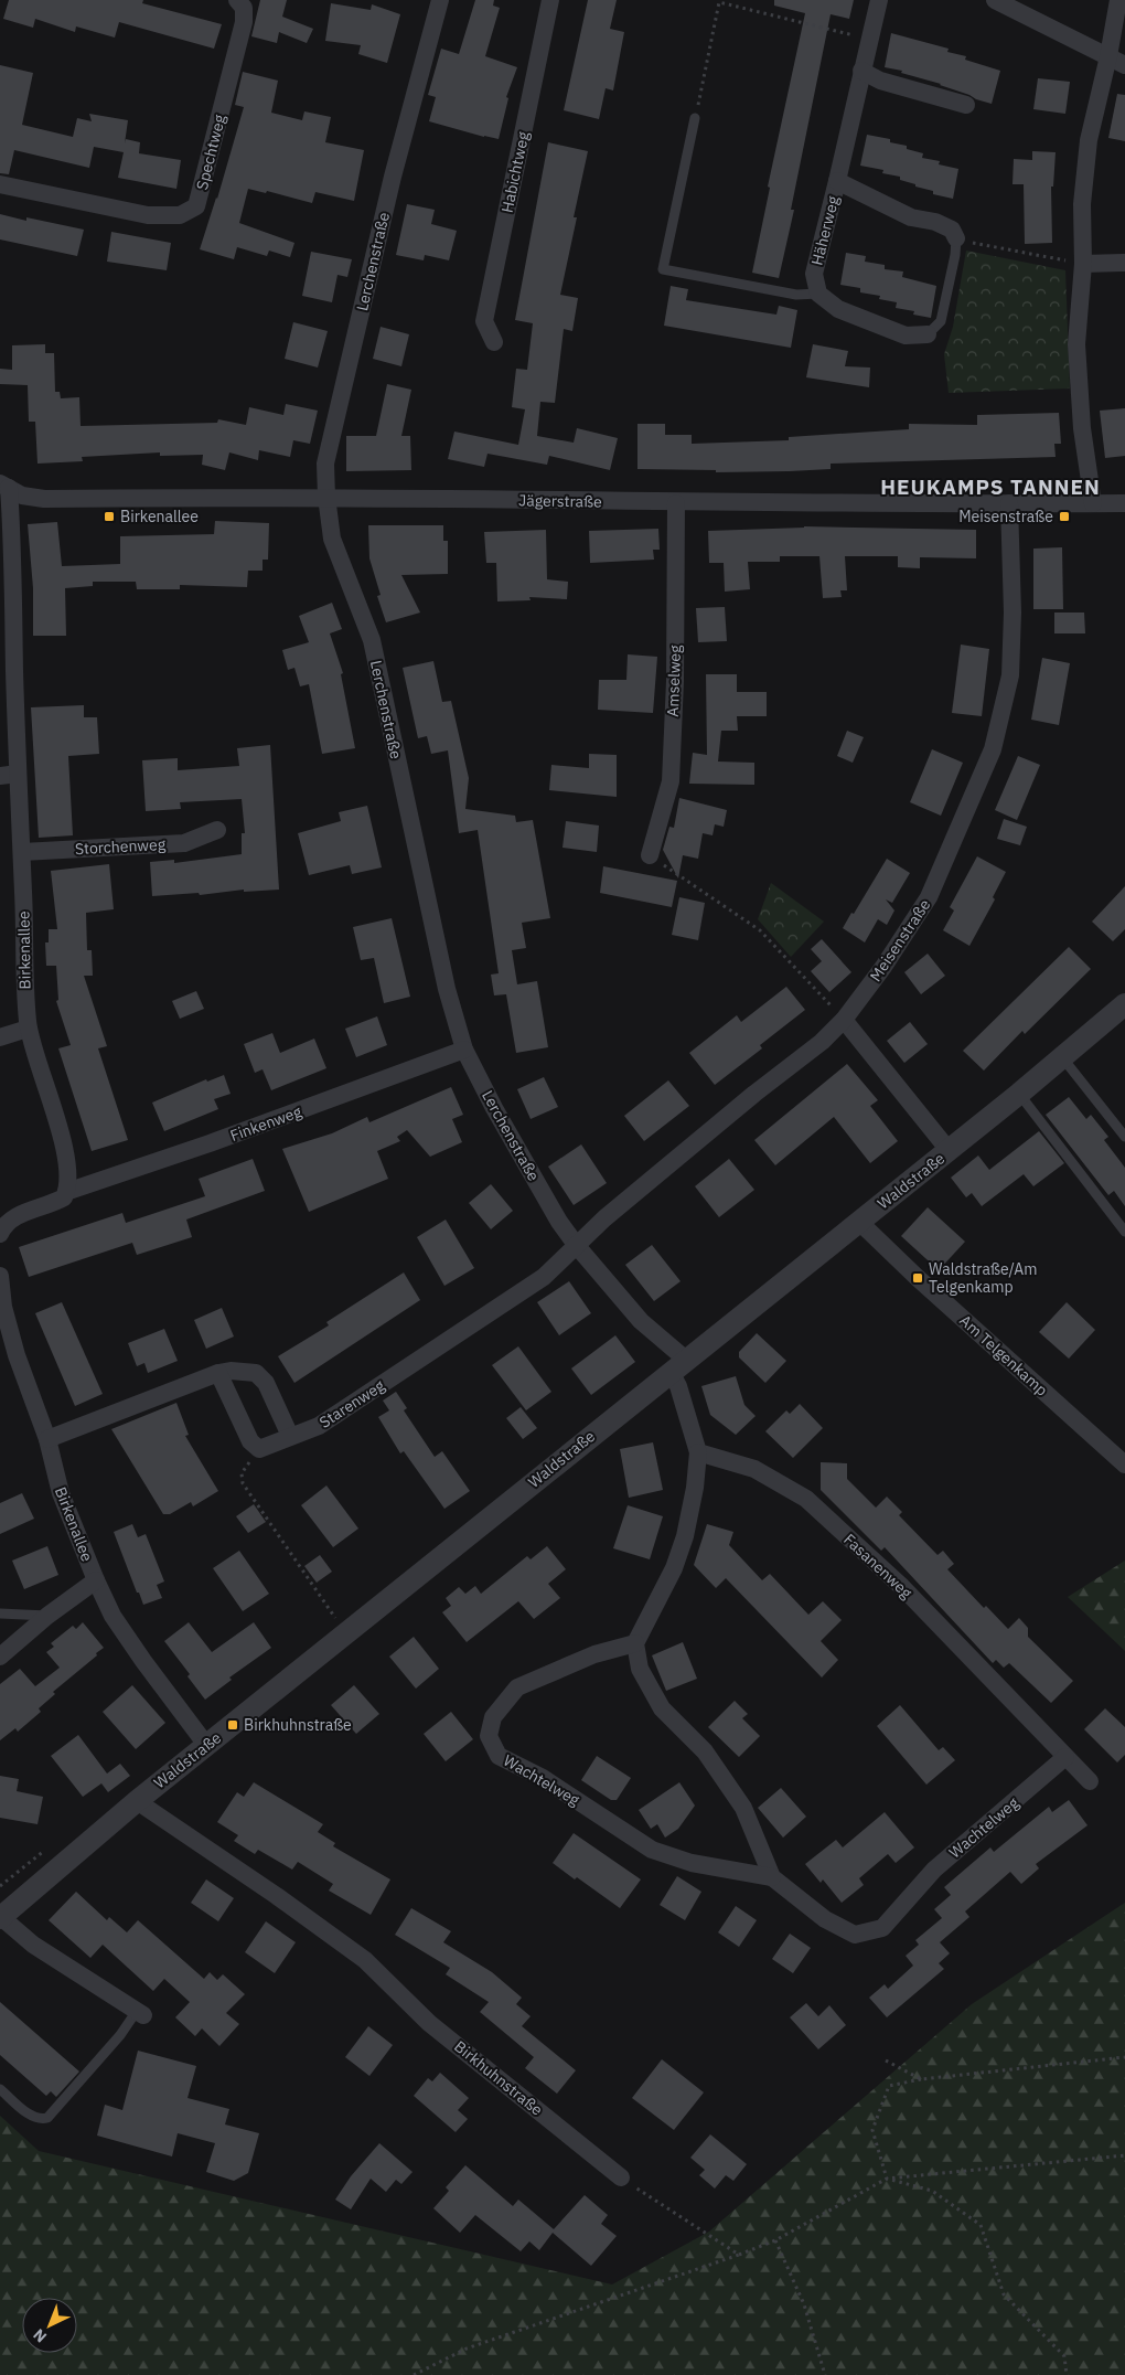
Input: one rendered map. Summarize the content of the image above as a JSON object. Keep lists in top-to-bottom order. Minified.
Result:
{"streets":{"street":["Spechtweg","Habichtweg","Häherweg","Lerchenstraße","Jägerstraße","Amselweg","Storchenweg","Meisenstraße","Birkenallee","Finkenweg","Waldstraße","Am Telgenkamp","Starenweg","Fasanenweg","Wachtelweg","Birkhuhnstraße"]},"crossings":[["Lerchenstraße","Jägerstraße"],["Lerchenstraße","Meisenstraße"],["Lerchenstraße","Finkenweg"],["Lerchenstraße","Waldstraße"],["Lerchenstraße","Starenweg"],["Jägerstraße","Amselweg"],["Jägerstraße","Meisenstraße"],["Jägerstraße","Birkenallee"],["Storchenweg","Birkenallee"],["Meisenstraße","Starenweg"],["Birkenallee","Finkenweg"],["Birkenallee","Waldstraße"],["Waldstraße","Am Telgenkamp"],["Waldstraße","Birkhuhnstraße"],["Fasanenweg","Wachtelweg"]],"districts":["HEUKAMPS TANNEN"],"places":{"transit":["Birkenallee","Meisenstraße","Waldstraße/Am Telgenkamp","Birkhuhnstraße"]},"north":"bottom left"}
